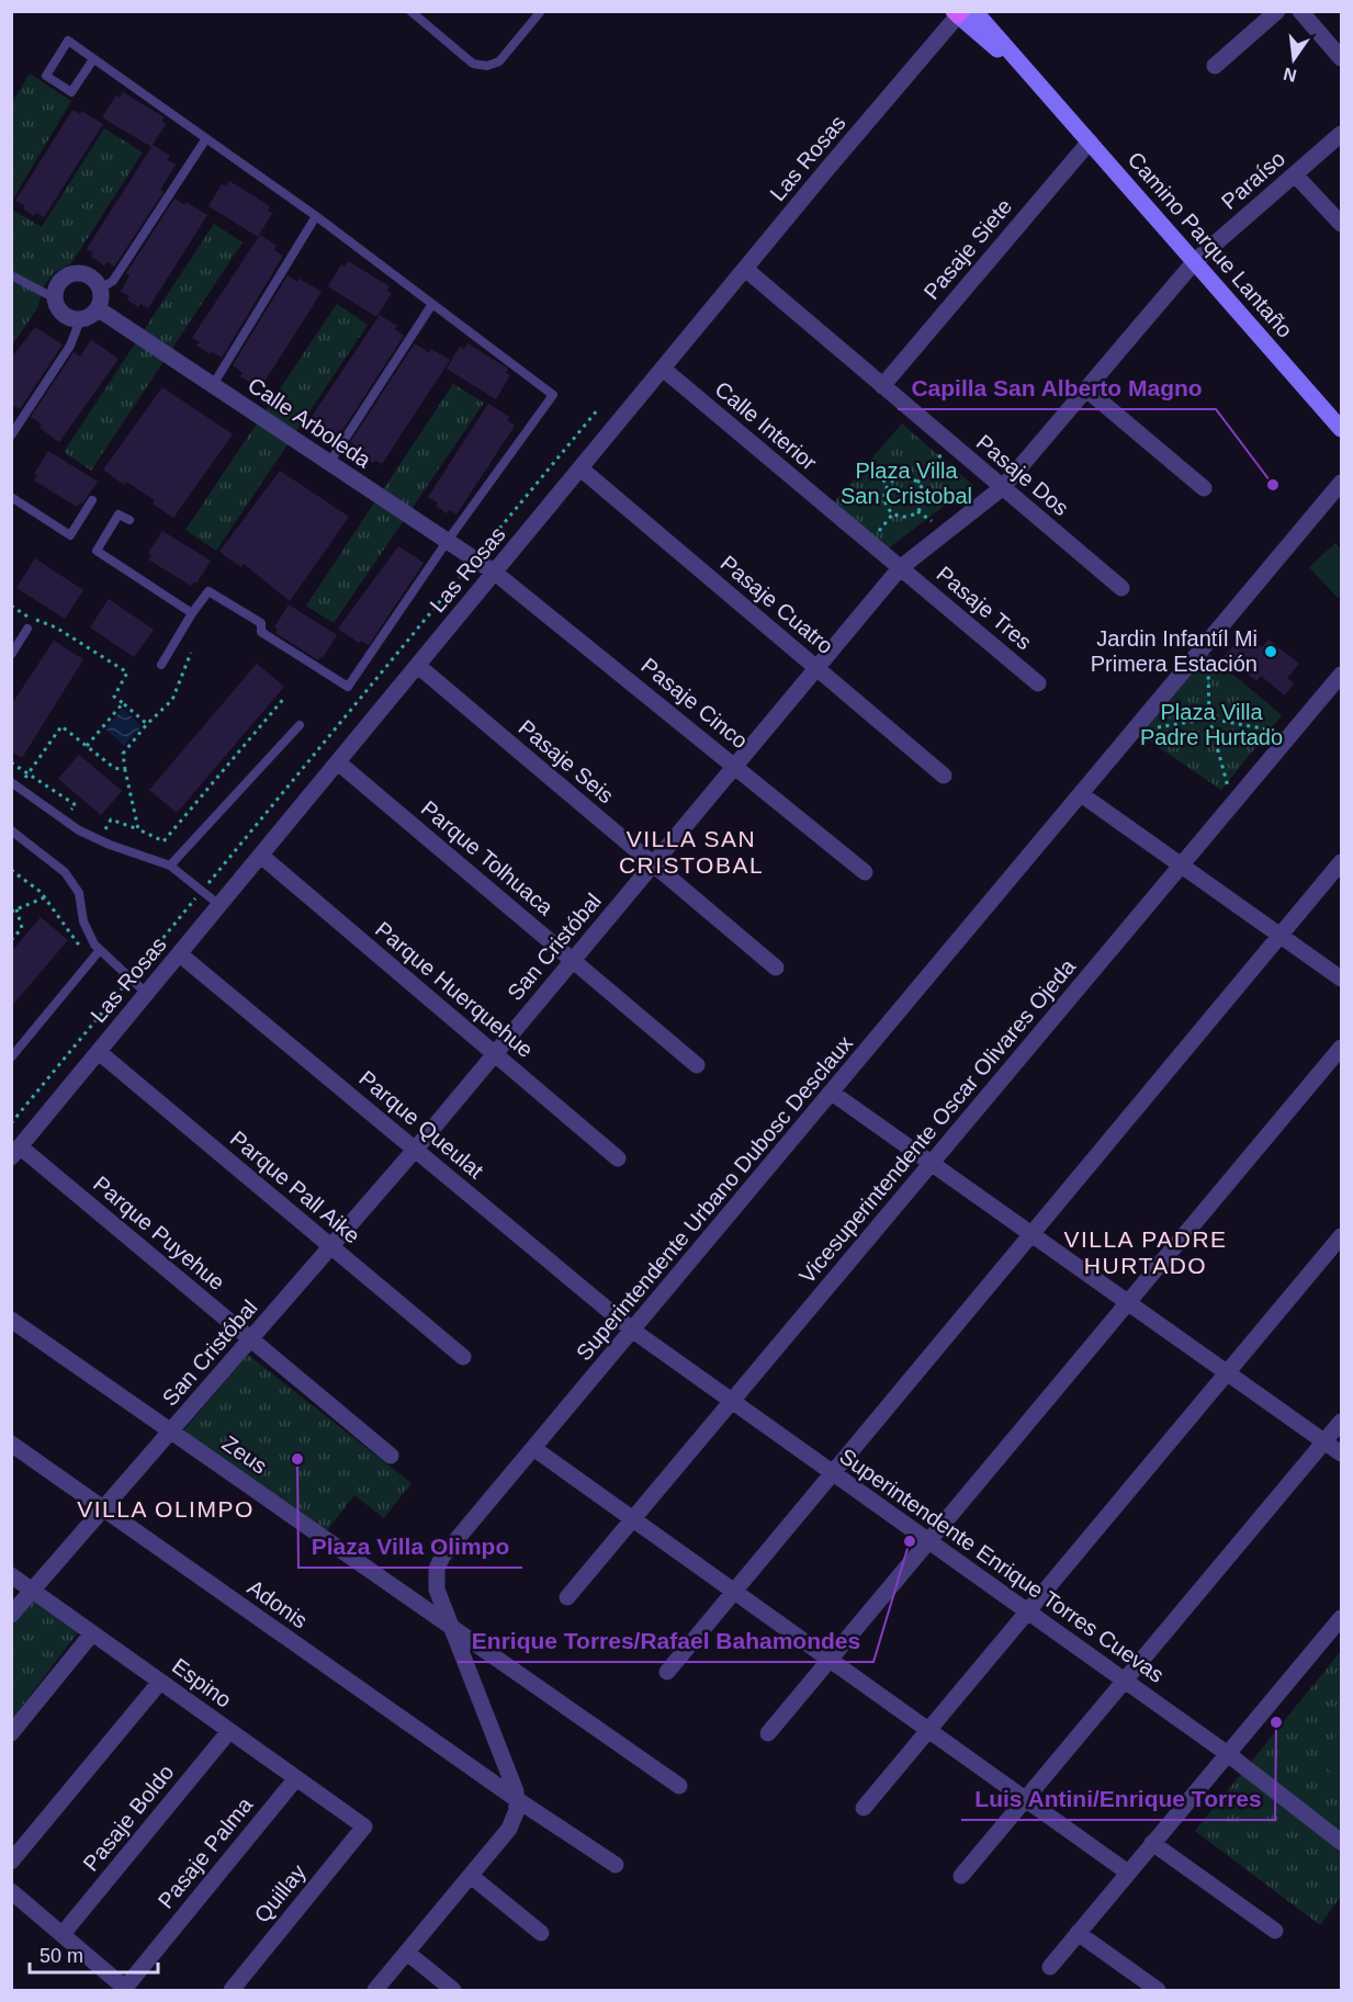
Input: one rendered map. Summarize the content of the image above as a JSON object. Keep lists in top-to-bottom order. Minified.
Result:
{"streets":{"main road":["Camino Parque Lantaño"],"street":["Las Rosas","Paraíso","Pasaje Siete","Calle Arboleda","Calle Interior","Pasaje Dos","Pasaje Cuatro","Pasaje Tres","Pasaje Cinco","Pasaje Seis","Parque Tolhuaca","San Cristóbal","Parque Huerquehue","Vicesuperintendente Oscar Olivares Ojeda","Parque Queulat","Parque Pall Aike","Superintendente Urbano Dubosc Desclaux","Parque Puyehue","Zeus","Superintendente Enrique Torres Cuevas","Adonis","Espino","Pasaje Boldo","Pasaje Palma","Quillay"]},"crossings":[["Las Rosas","Camino Parque Lantaño"],["Las Rosas","Calle Arboleda"],["Las Rosas","Calle Interior"],["Las Rosas","Pasaje Dos"],["Las Rosas","Pasaje Cuatro"],["Las Rosas","Pasaje Cinco"],["Las Rosas","Pasaje Seis"],["Las Rosas","Parque Tolhuaca"],["Las Rosas","Parque Huerquehue"],["Las Rosas","Parque Queulat"],["Las Rosas","Parque Pall Aike"],["Las Rosas","Parque Puyehue"],["Paraíso","Camino Parque Lantaño"],["Paraíso","San Cristóbal"],["Camino Parque Lantaño","Pasaje Siete"],["Camino Parque Lantaño","San Cristóbal"],["Pasaje Siete","Pasaje Dos"],["Calle Arboleda","Pasaje Cinco"],["Calle Interior","Pasaje Tres"],["Calle Interior","San Cristóbal"],["Pasaje Dos","San Cristóbal"],["Pasaje Cuatro","San Cristóbal"],["Pasaje Tres","San Cristóbal"],["Pasaje Cinco","San Cristóbal"],["Pasaje Seis","San Cristóbal"],["Parque Tolhuaca","San Cristóbal"],["San Cristóbal","Parque Huerquehue"],["San Cristóbal","Parque Queulat"],["San Cristóbal","Parque Pall Aike"],["San Cristóbal","Parque Puyehue"],["San Cristóbal","Zeus"],["San Cristóbal","Adonis"],["San Cristóbal","Espino"],["Vicesuperintendente Oscar Olivares Ojeda","Superintendente Enrique Torres Cuevas"],["Parque Queulat","Superintendente Urbano Dubosc Desclaux"],["Parque Queulat","Superintendente Enrique Torres Cuevas"],["Superintendente Urbano Dubosc Desclaux","Zeus"],["Superintendente Urbano Dubosc Desclaux","Superintendente Enrique Torres Cuevas"],["Superintendente Urbano Dubosc Desclaux","Adonis"],["Espino","Pasaje Boldo"],["Espino","Pasaje Palma"],["Espino","Quillay"]],"districts":["VILLA SAN CRISTOBAL","VILLA PADRE HURTADO","VILLA OLIMPO"],"parks":["Plaza Villa San Cristobal","Plaza Villa Padre Hurtado"],"places":["Capilla San Alberto Magno","Jardin Infantíl Mi Primera Estación","Plaza Villa Olimpo","Enrique Torres/Rafael Bahamondes","Luis Antini/Enrique Torres"],"scale_bar":"50 m","north":"bottom"}
